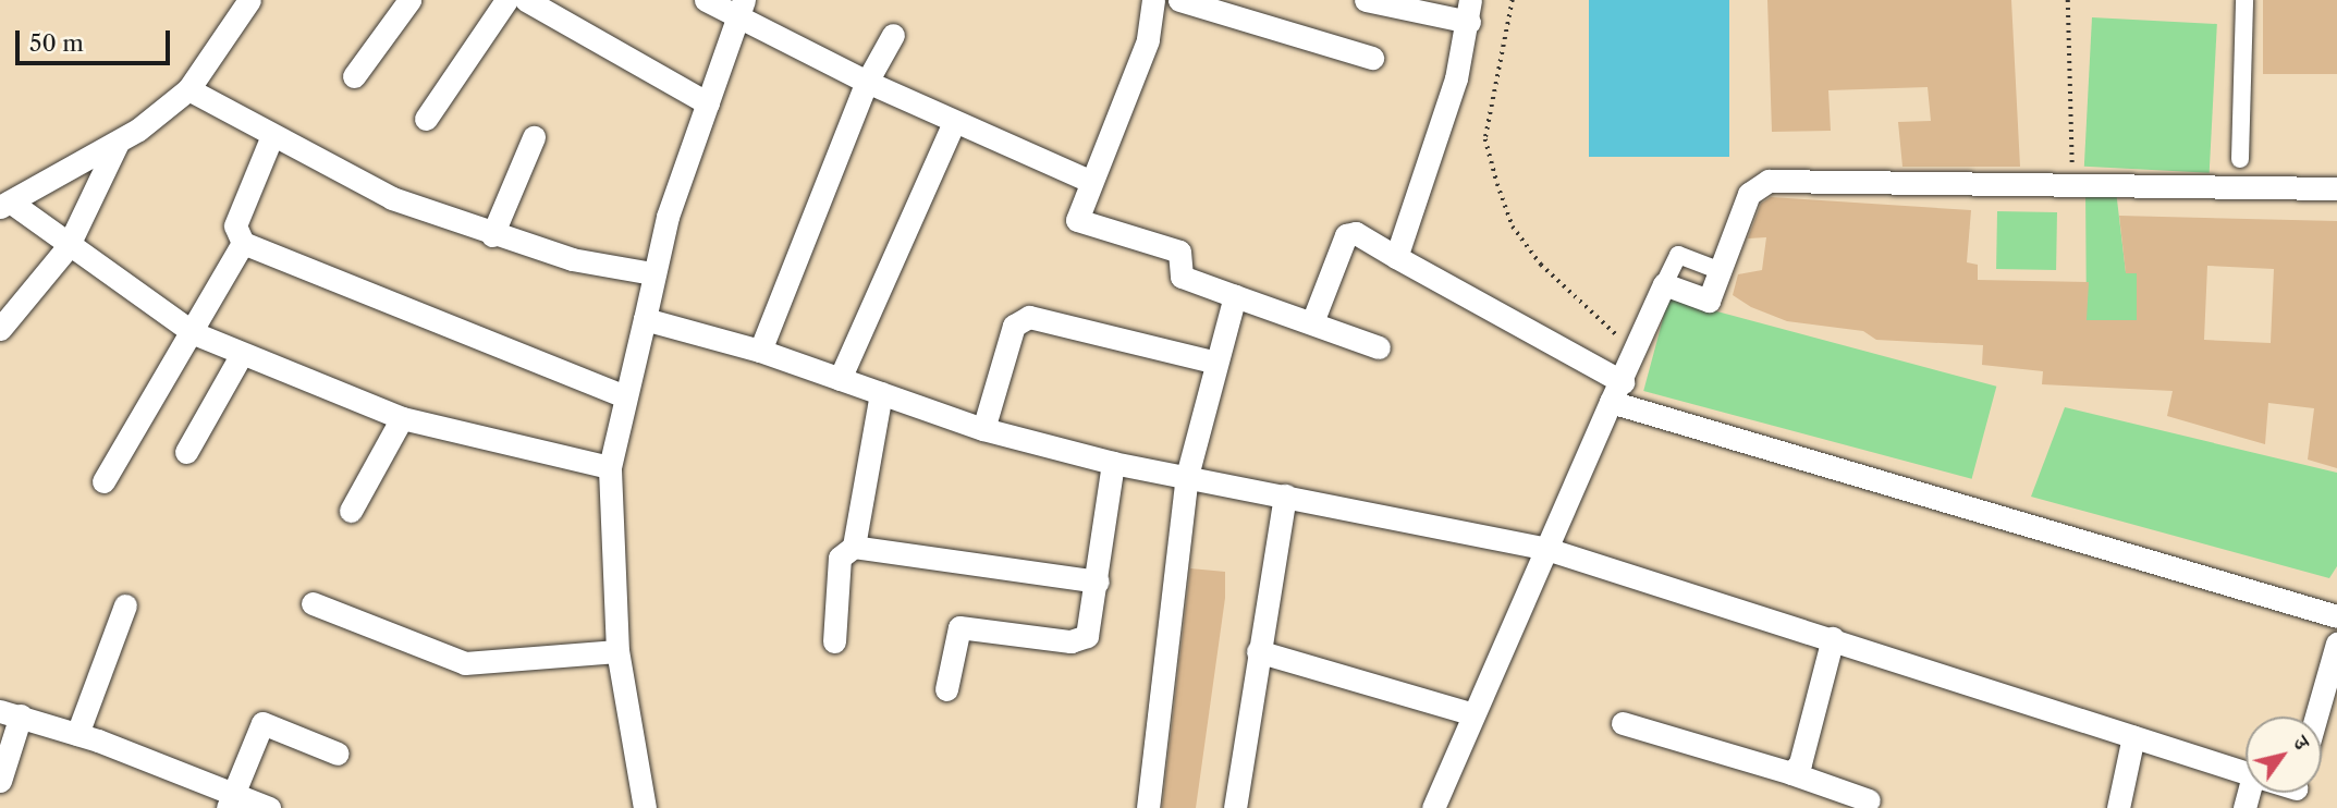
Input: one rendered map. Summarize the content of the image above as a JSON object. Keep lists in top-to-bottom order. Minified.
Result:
{"scale_bar":"50 m","north":"top right"}
